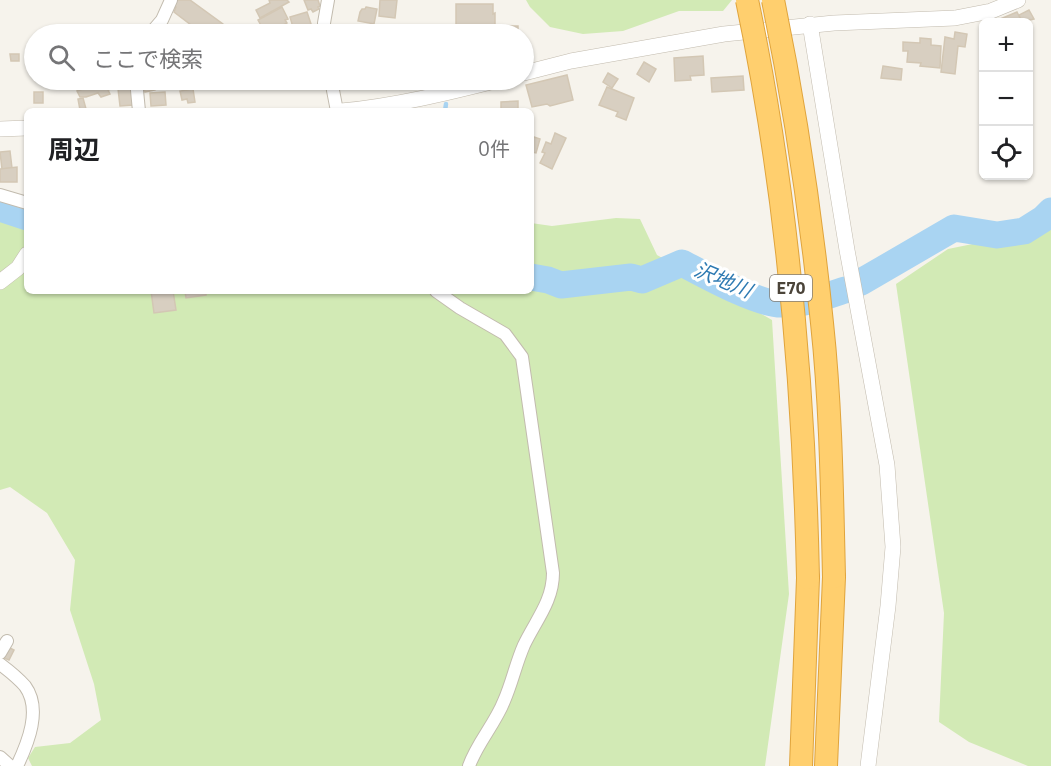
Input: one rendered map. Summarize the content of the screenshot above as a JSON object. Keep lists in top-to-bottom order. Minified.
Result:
{"streets":{"highway":["E70"]},"water":["沢地川"],"page":{"map_buttons":["+","−"],"search":"ここで検索","heading":["周辺","0件"]}}
